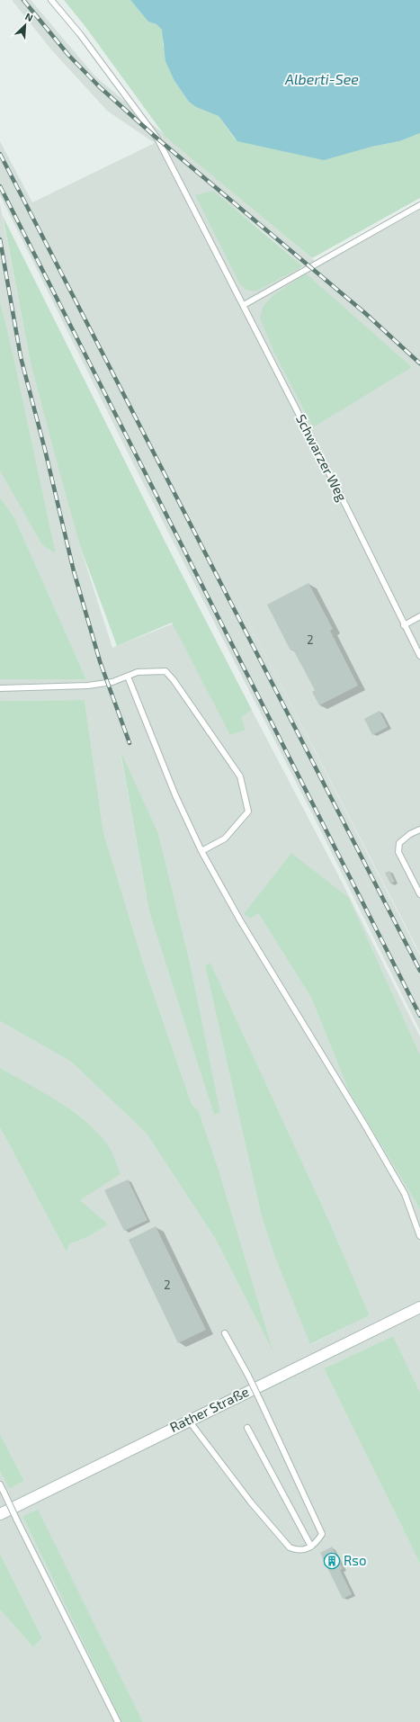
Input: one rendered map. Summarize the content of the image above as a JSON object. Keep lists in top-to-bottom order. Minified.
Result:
{"streets":{"street":["Rather Straße"],"lane":["Schwarzer Weg"]},"water":["Alberti-See"],"places":{"building":["Rso"]},"house_numbers":["2","2"],"north":"top right"}
